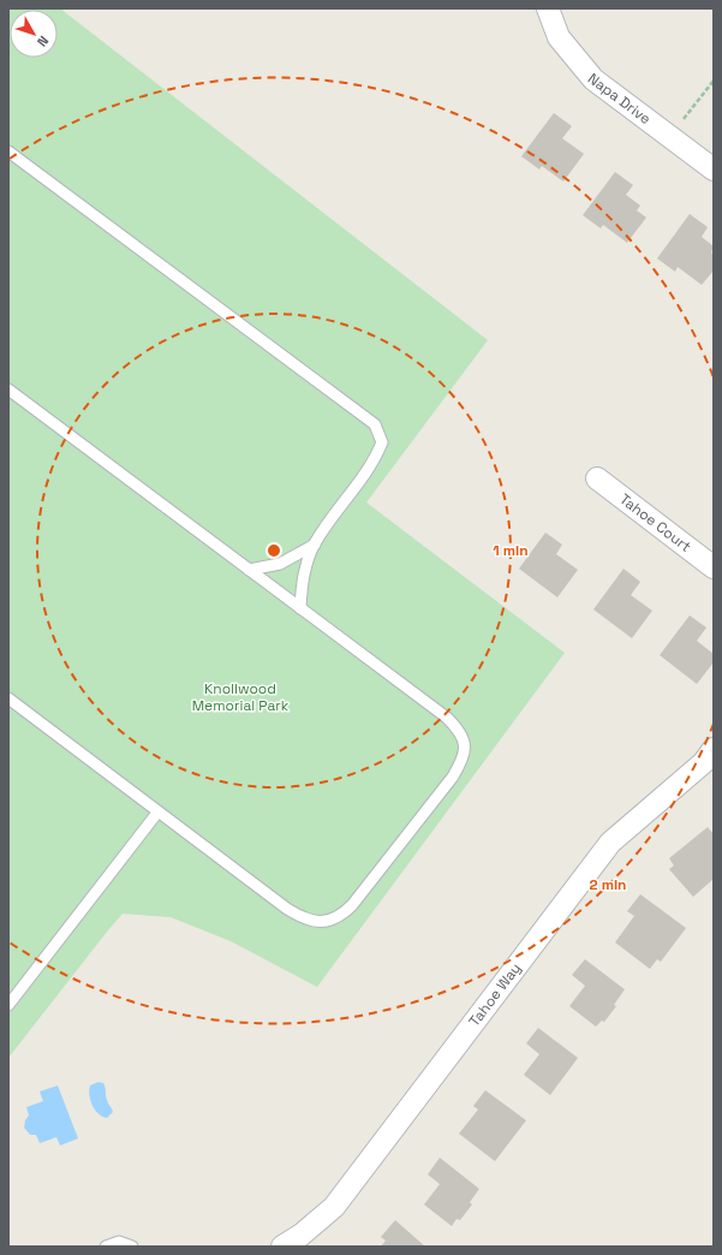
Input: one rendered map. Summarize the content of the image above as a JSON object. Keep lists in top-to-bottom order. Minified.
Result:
{"streets":{"street":["Napa Drive","Tahoe Court","Tahoe Way"]},"parks":["Knollwood Memorial Park"],"north":"bottom right","rings":["1 min","2 min"]}
